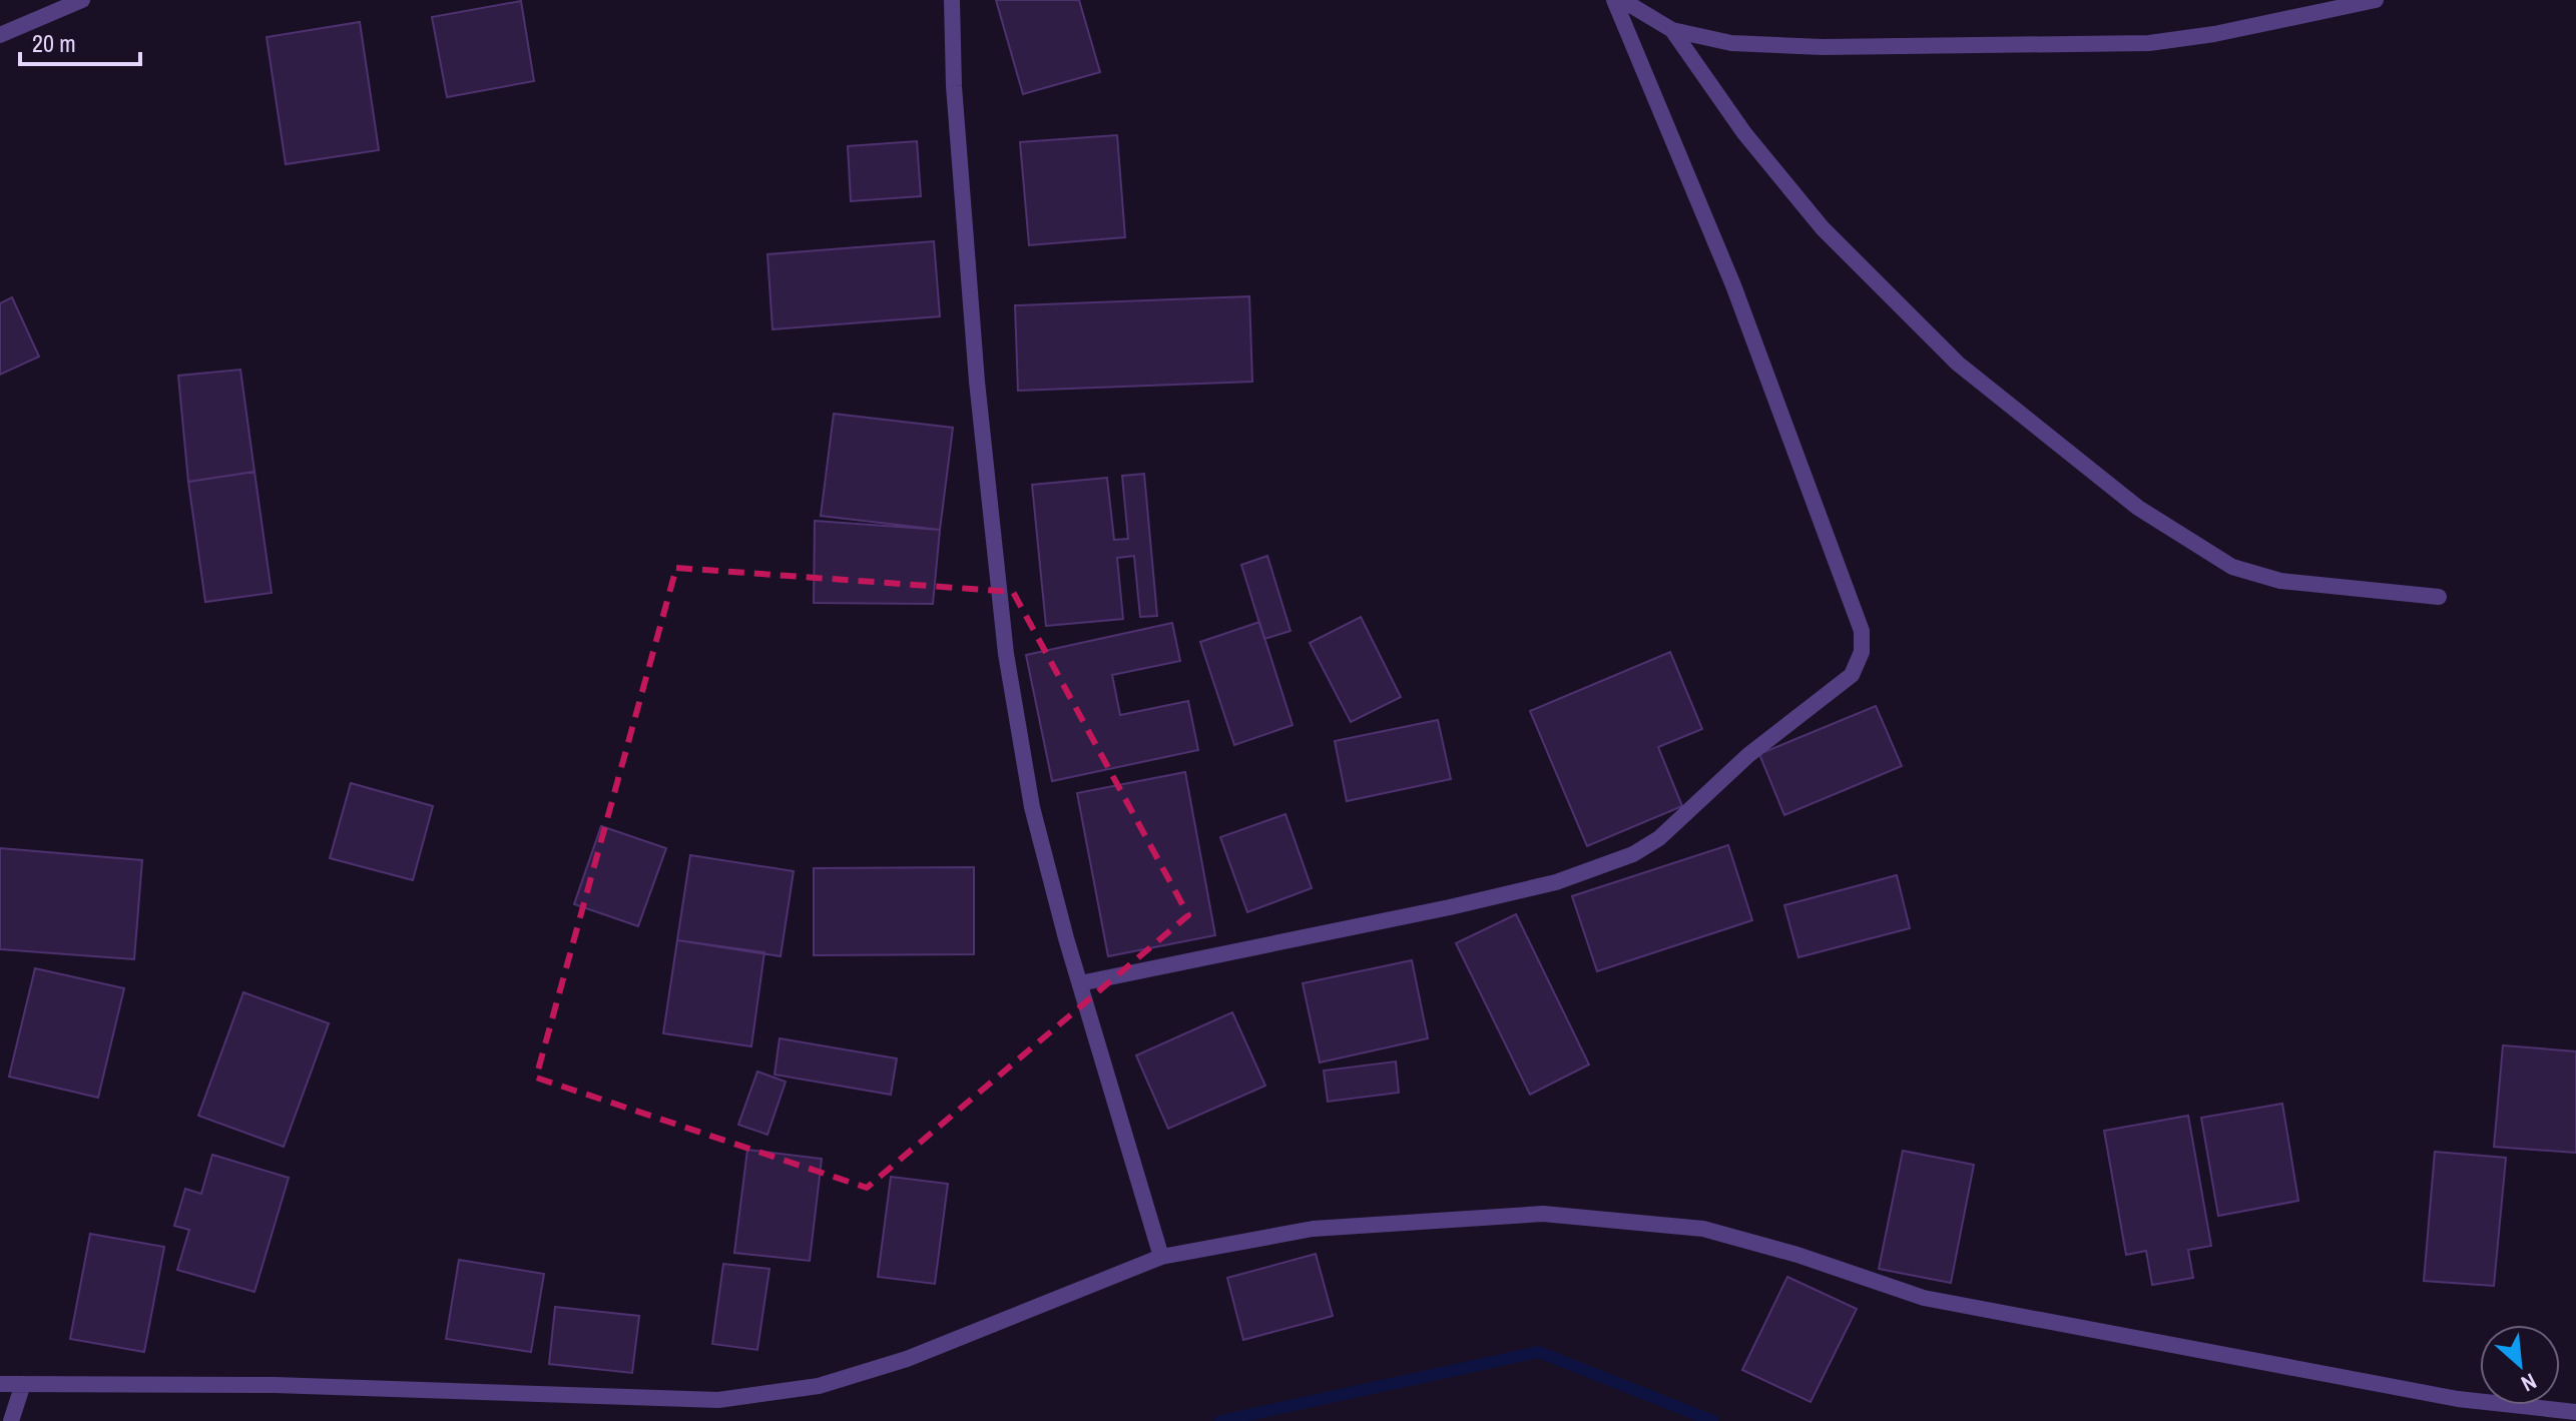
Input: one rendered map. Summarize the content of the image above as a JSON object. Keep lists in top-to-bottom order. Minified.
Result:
{"scale_bar":"20 m","north":"bottom right"}
